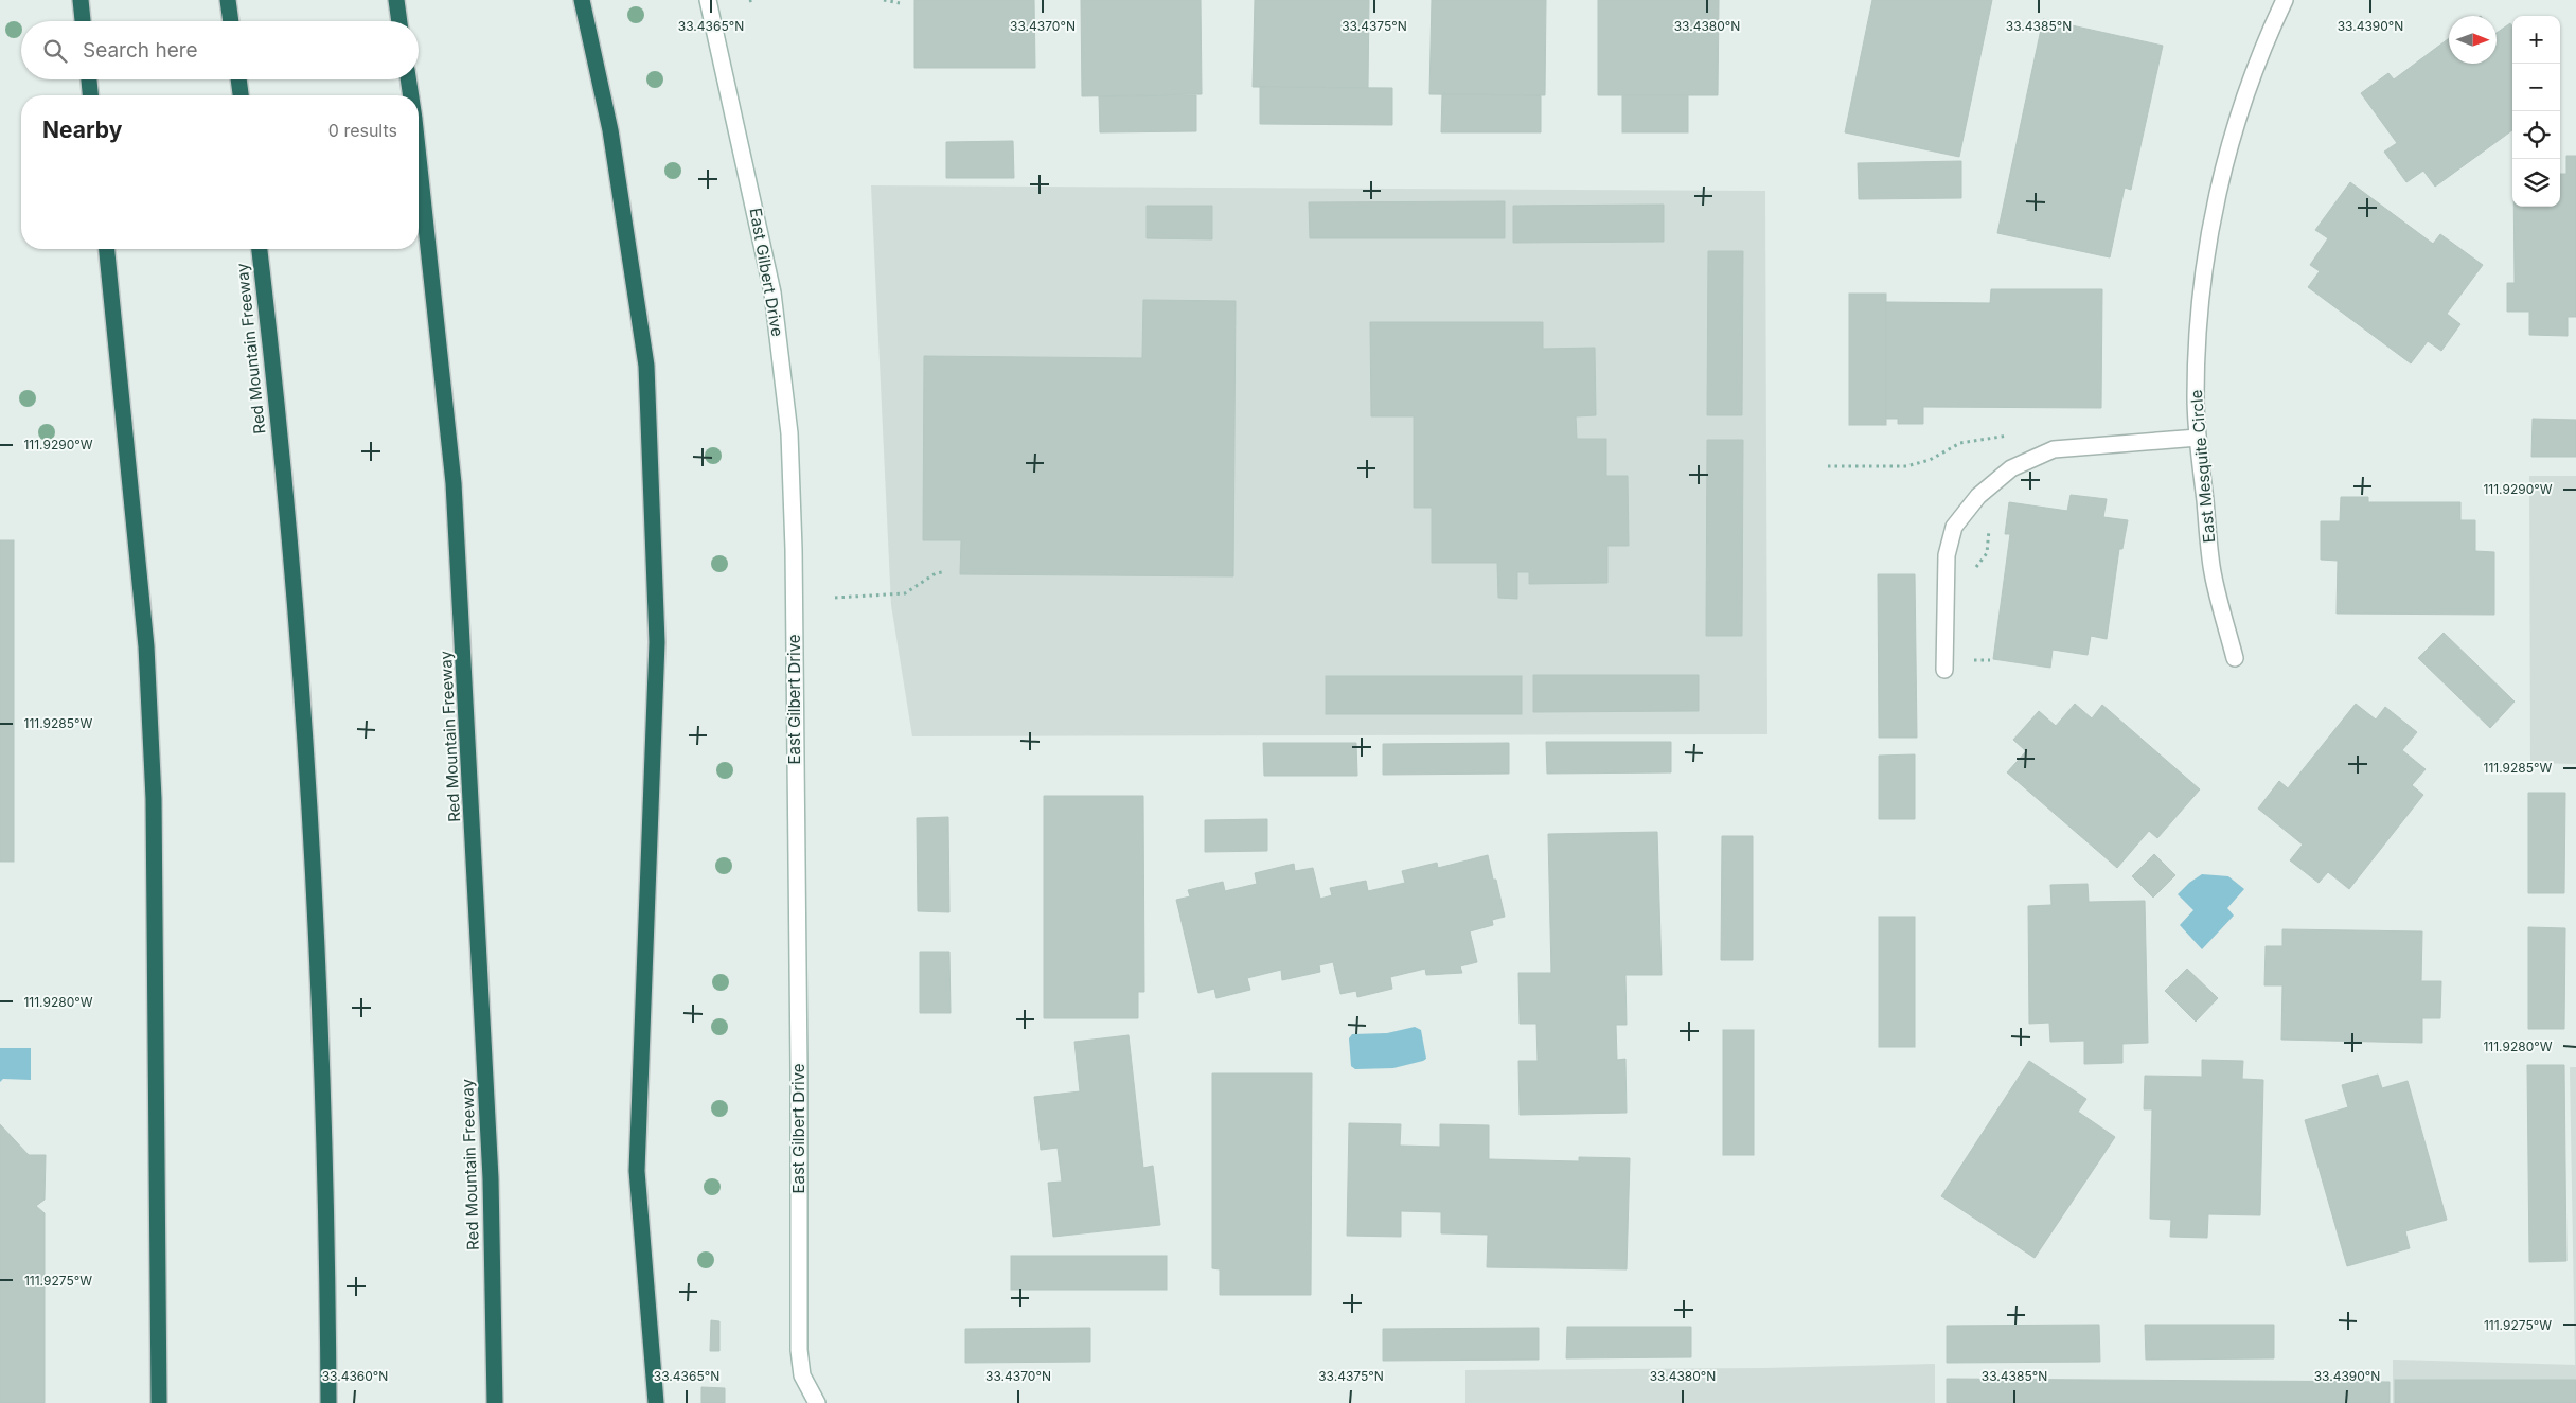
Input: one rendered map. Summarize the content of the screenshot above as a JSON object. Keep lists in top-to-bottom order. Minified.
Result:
{"streets":{"highway":["Red Mountain Freeway"],"street":["East Gilbert Drive","East Mesquite Circle"]},"north":"right","page":{"map_buttons":["+","−"],"search":"Search here","heading":["Nearby","0 results"]},"coordinates":["33.4365°N","33.4370°N","33.4375°N","33.4380°N","33.4385°N","33.4390°N","111.9290°W","111.9285°W","111.9280°W","111.9275°W","33.4360°N"]}
